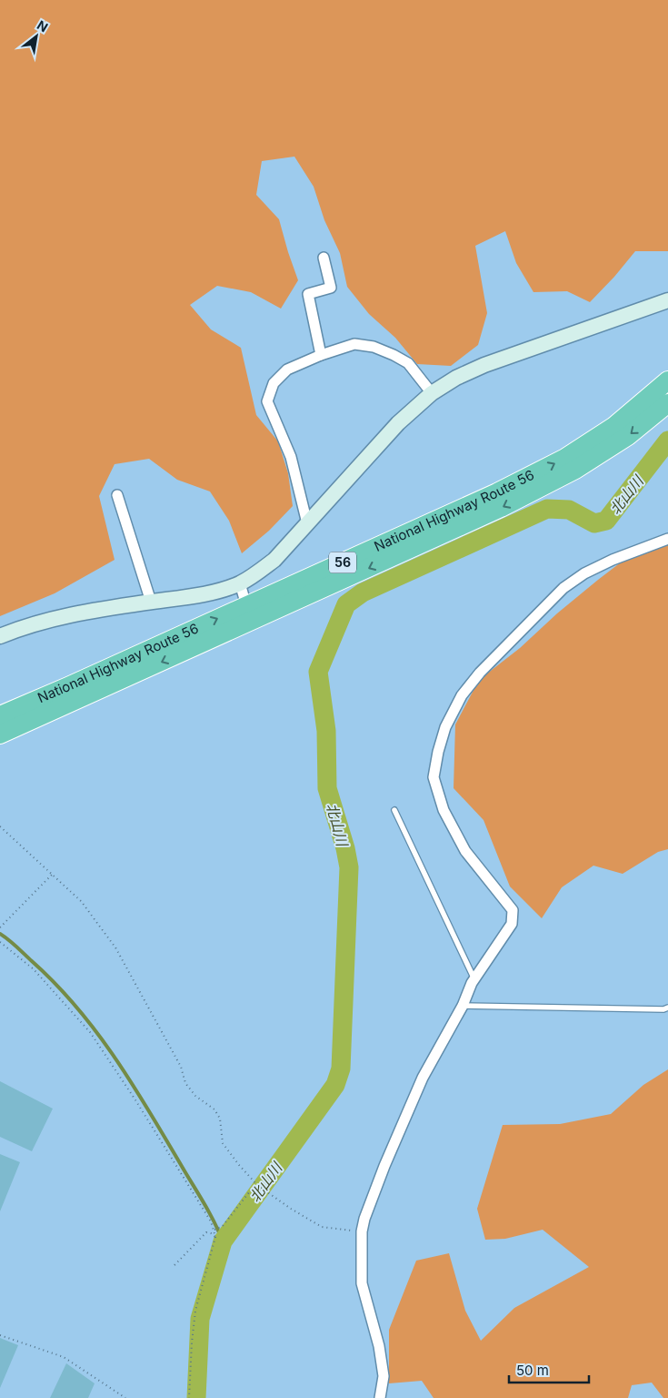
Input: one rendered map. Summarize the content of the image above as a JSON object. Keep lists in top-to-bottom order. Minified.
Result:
{"streets":{"highway":["National Highway Route 56","56"]},"water":["北山川"],"scale_bar":"50 m","north":"top right"}
